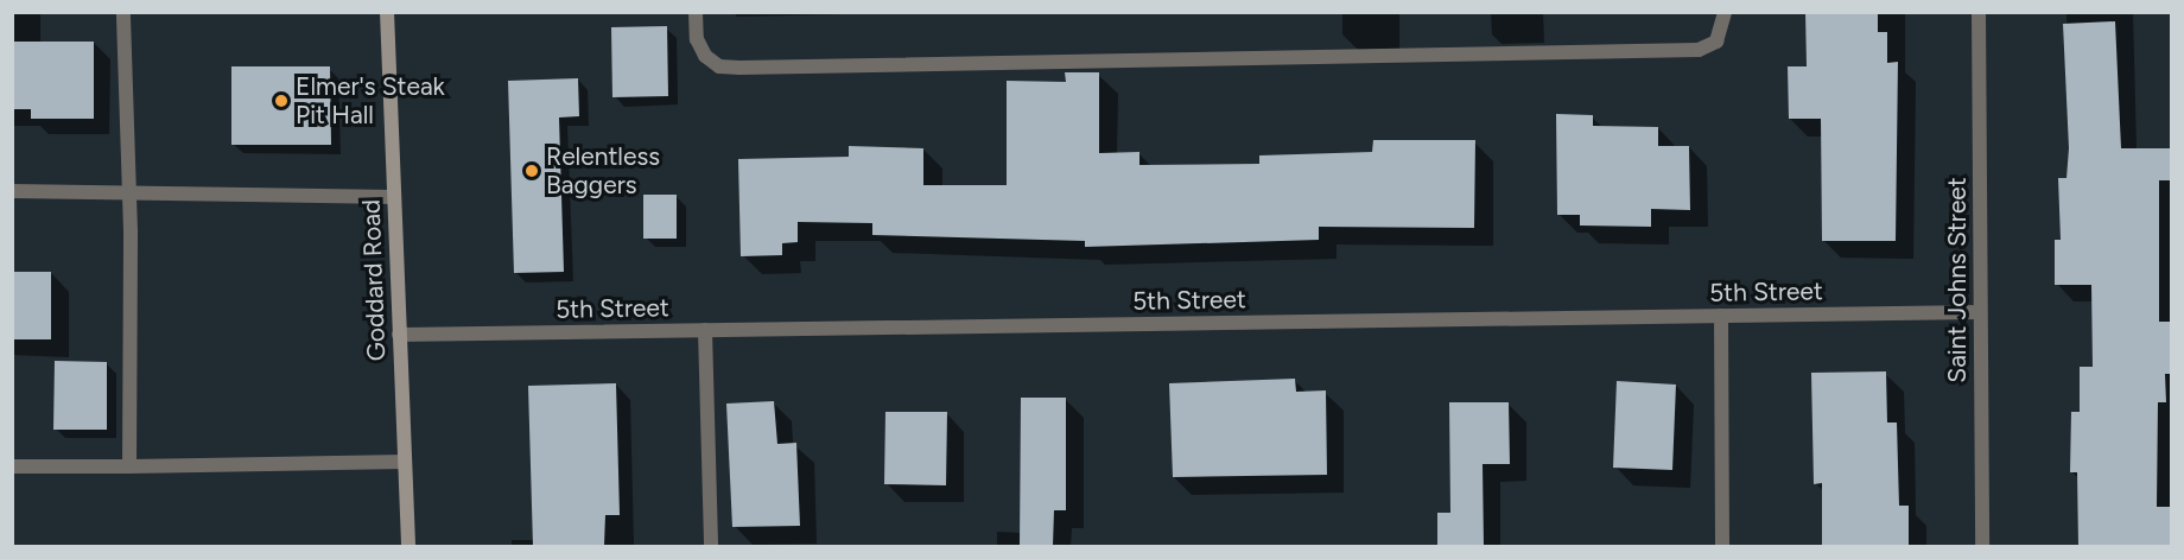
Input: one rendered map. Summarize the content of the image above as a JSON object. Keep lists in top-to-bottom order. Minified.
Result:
{"streets":{"street":["Goddard Road","Saint Johns Street","5th Street"]},"crossings":[["Goddard Road","5th Street"],["Saint Johns Street","5th Street"]],"places":["Elmer's Steak Pit Hall","Relentless Baggers"]}
